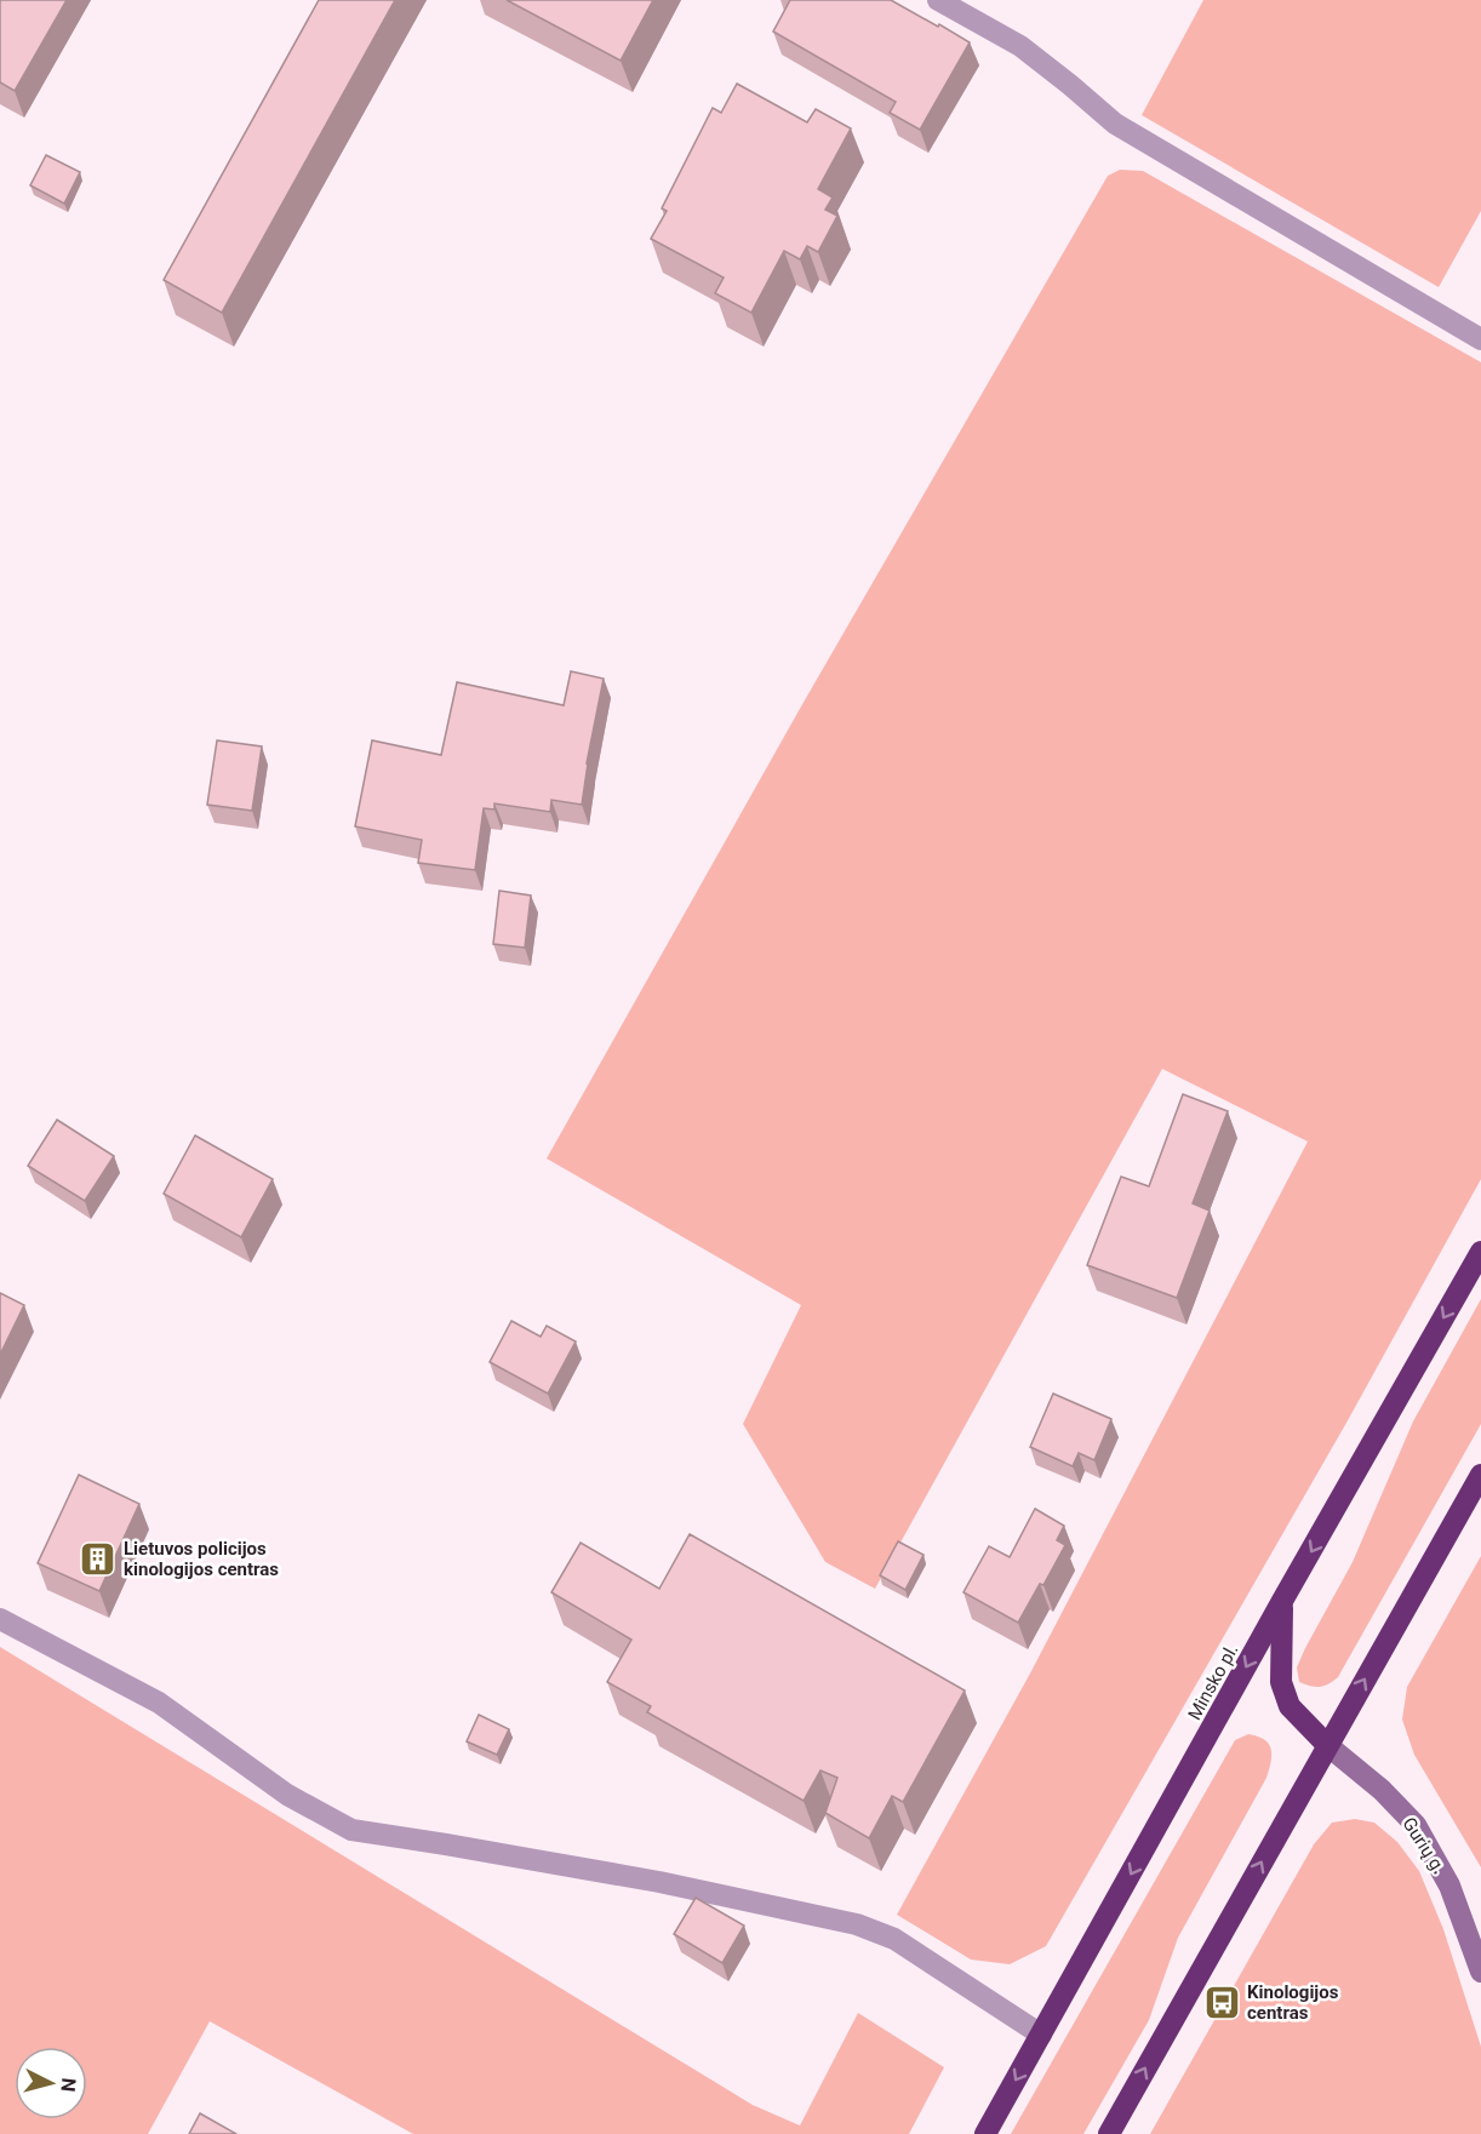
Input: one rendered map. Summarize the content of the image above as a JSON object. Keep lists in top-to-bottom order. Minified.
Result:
{"streets":{"highway":["Minsko pl."],"street":["Gurių g."]},"places":{"building":["Lietuvos policijos kinologijos centras"],"bus stop":["Kinologijos centras"]},"north":"right"}
